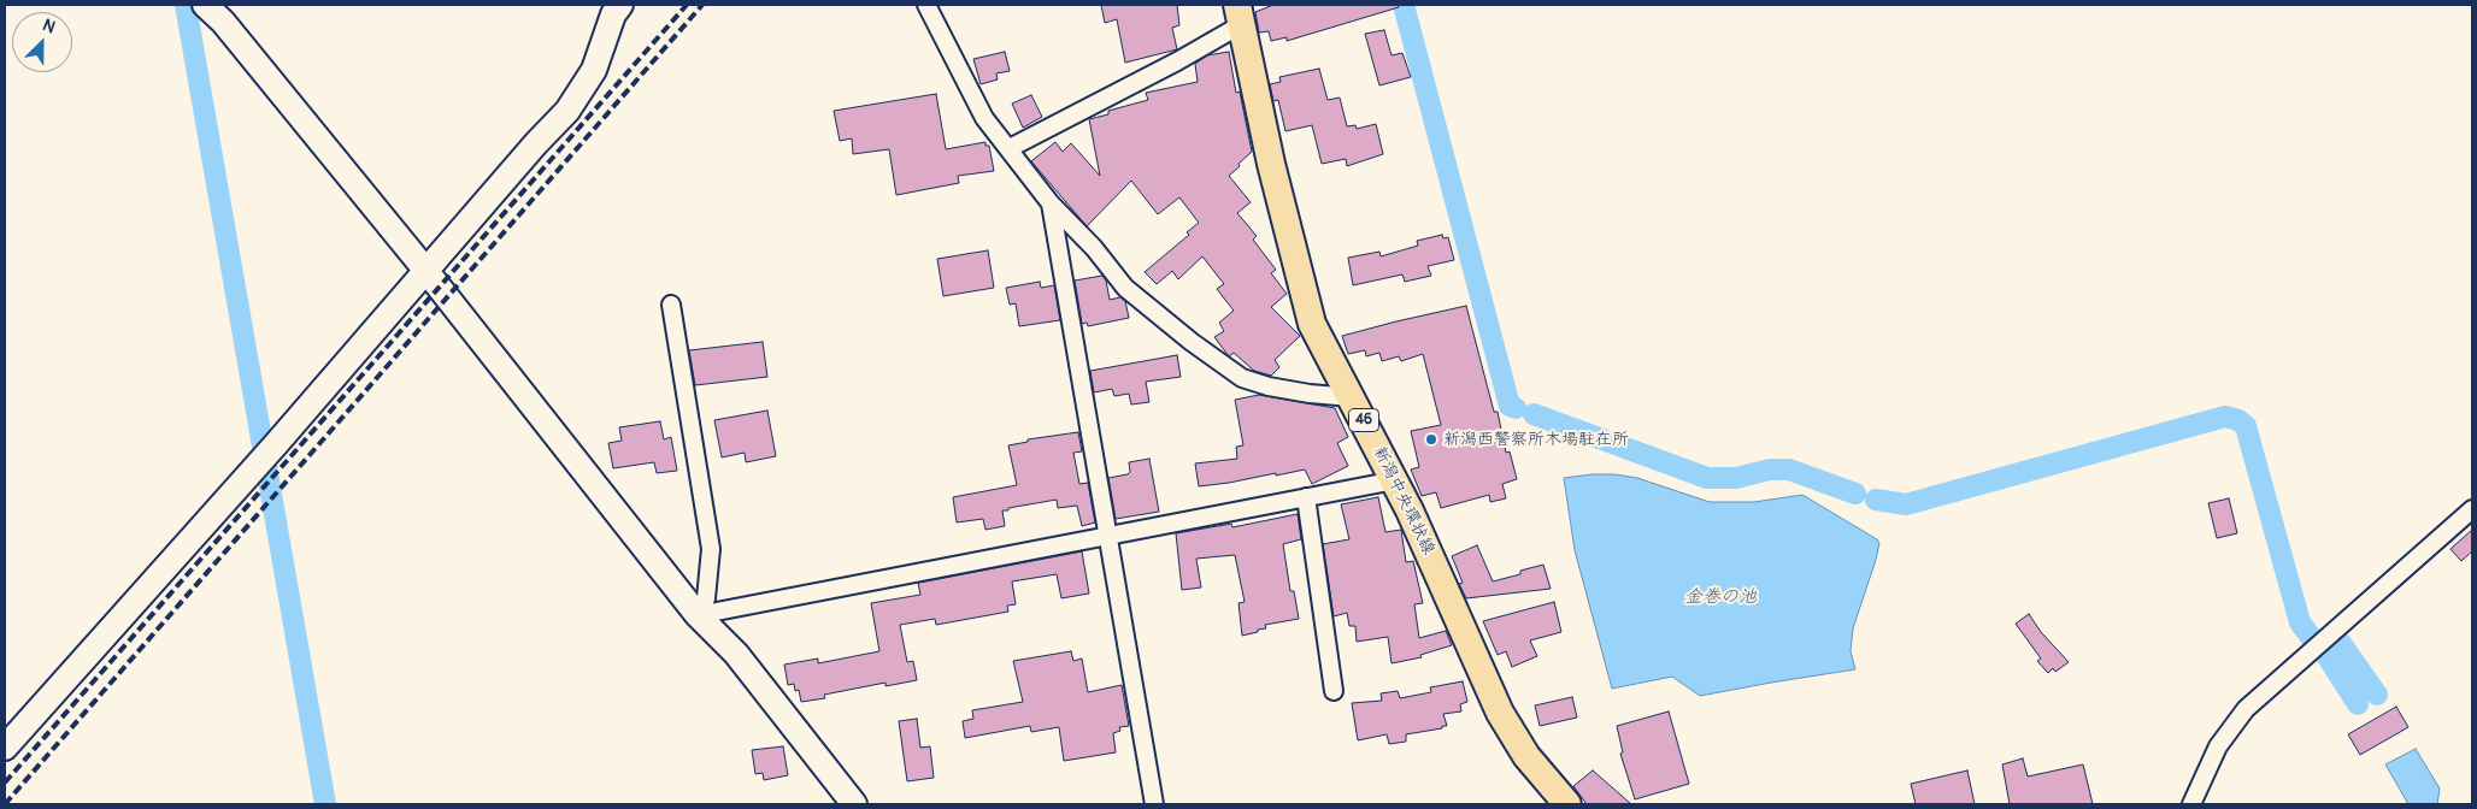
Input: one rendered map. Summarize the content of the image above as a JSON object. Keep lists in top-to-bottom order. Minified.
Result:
{"streets":{"main road":["46","新潟中央環状線"]},"water":["金巻の池"],"places":["新潟西警察所木場駐在所"],"north":"top right"}
